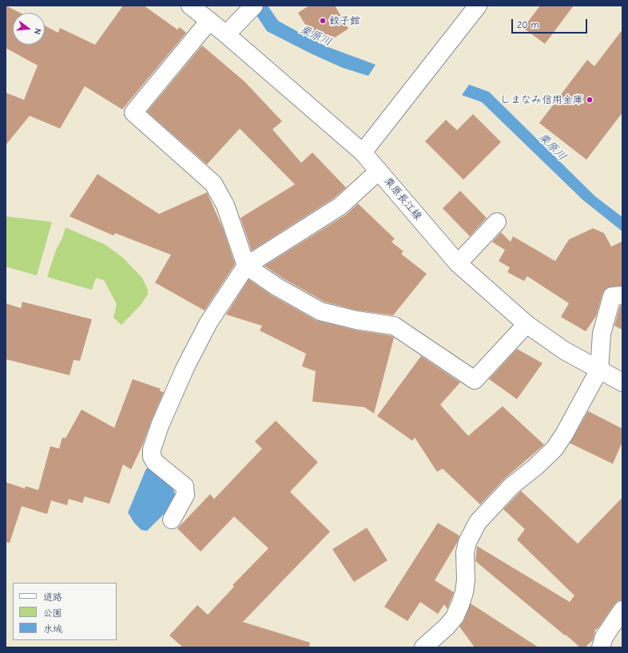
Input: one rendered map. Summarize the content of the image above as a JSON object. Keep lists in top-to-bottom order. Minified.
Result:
{"streets":{"street":["栗原長江線"]},"water":["栗原川"],"places":["餃子館","しまなみ信用金庫"],"legend":["道路","公園","水域"],"scale_bar":"20 m","north":"right"}
